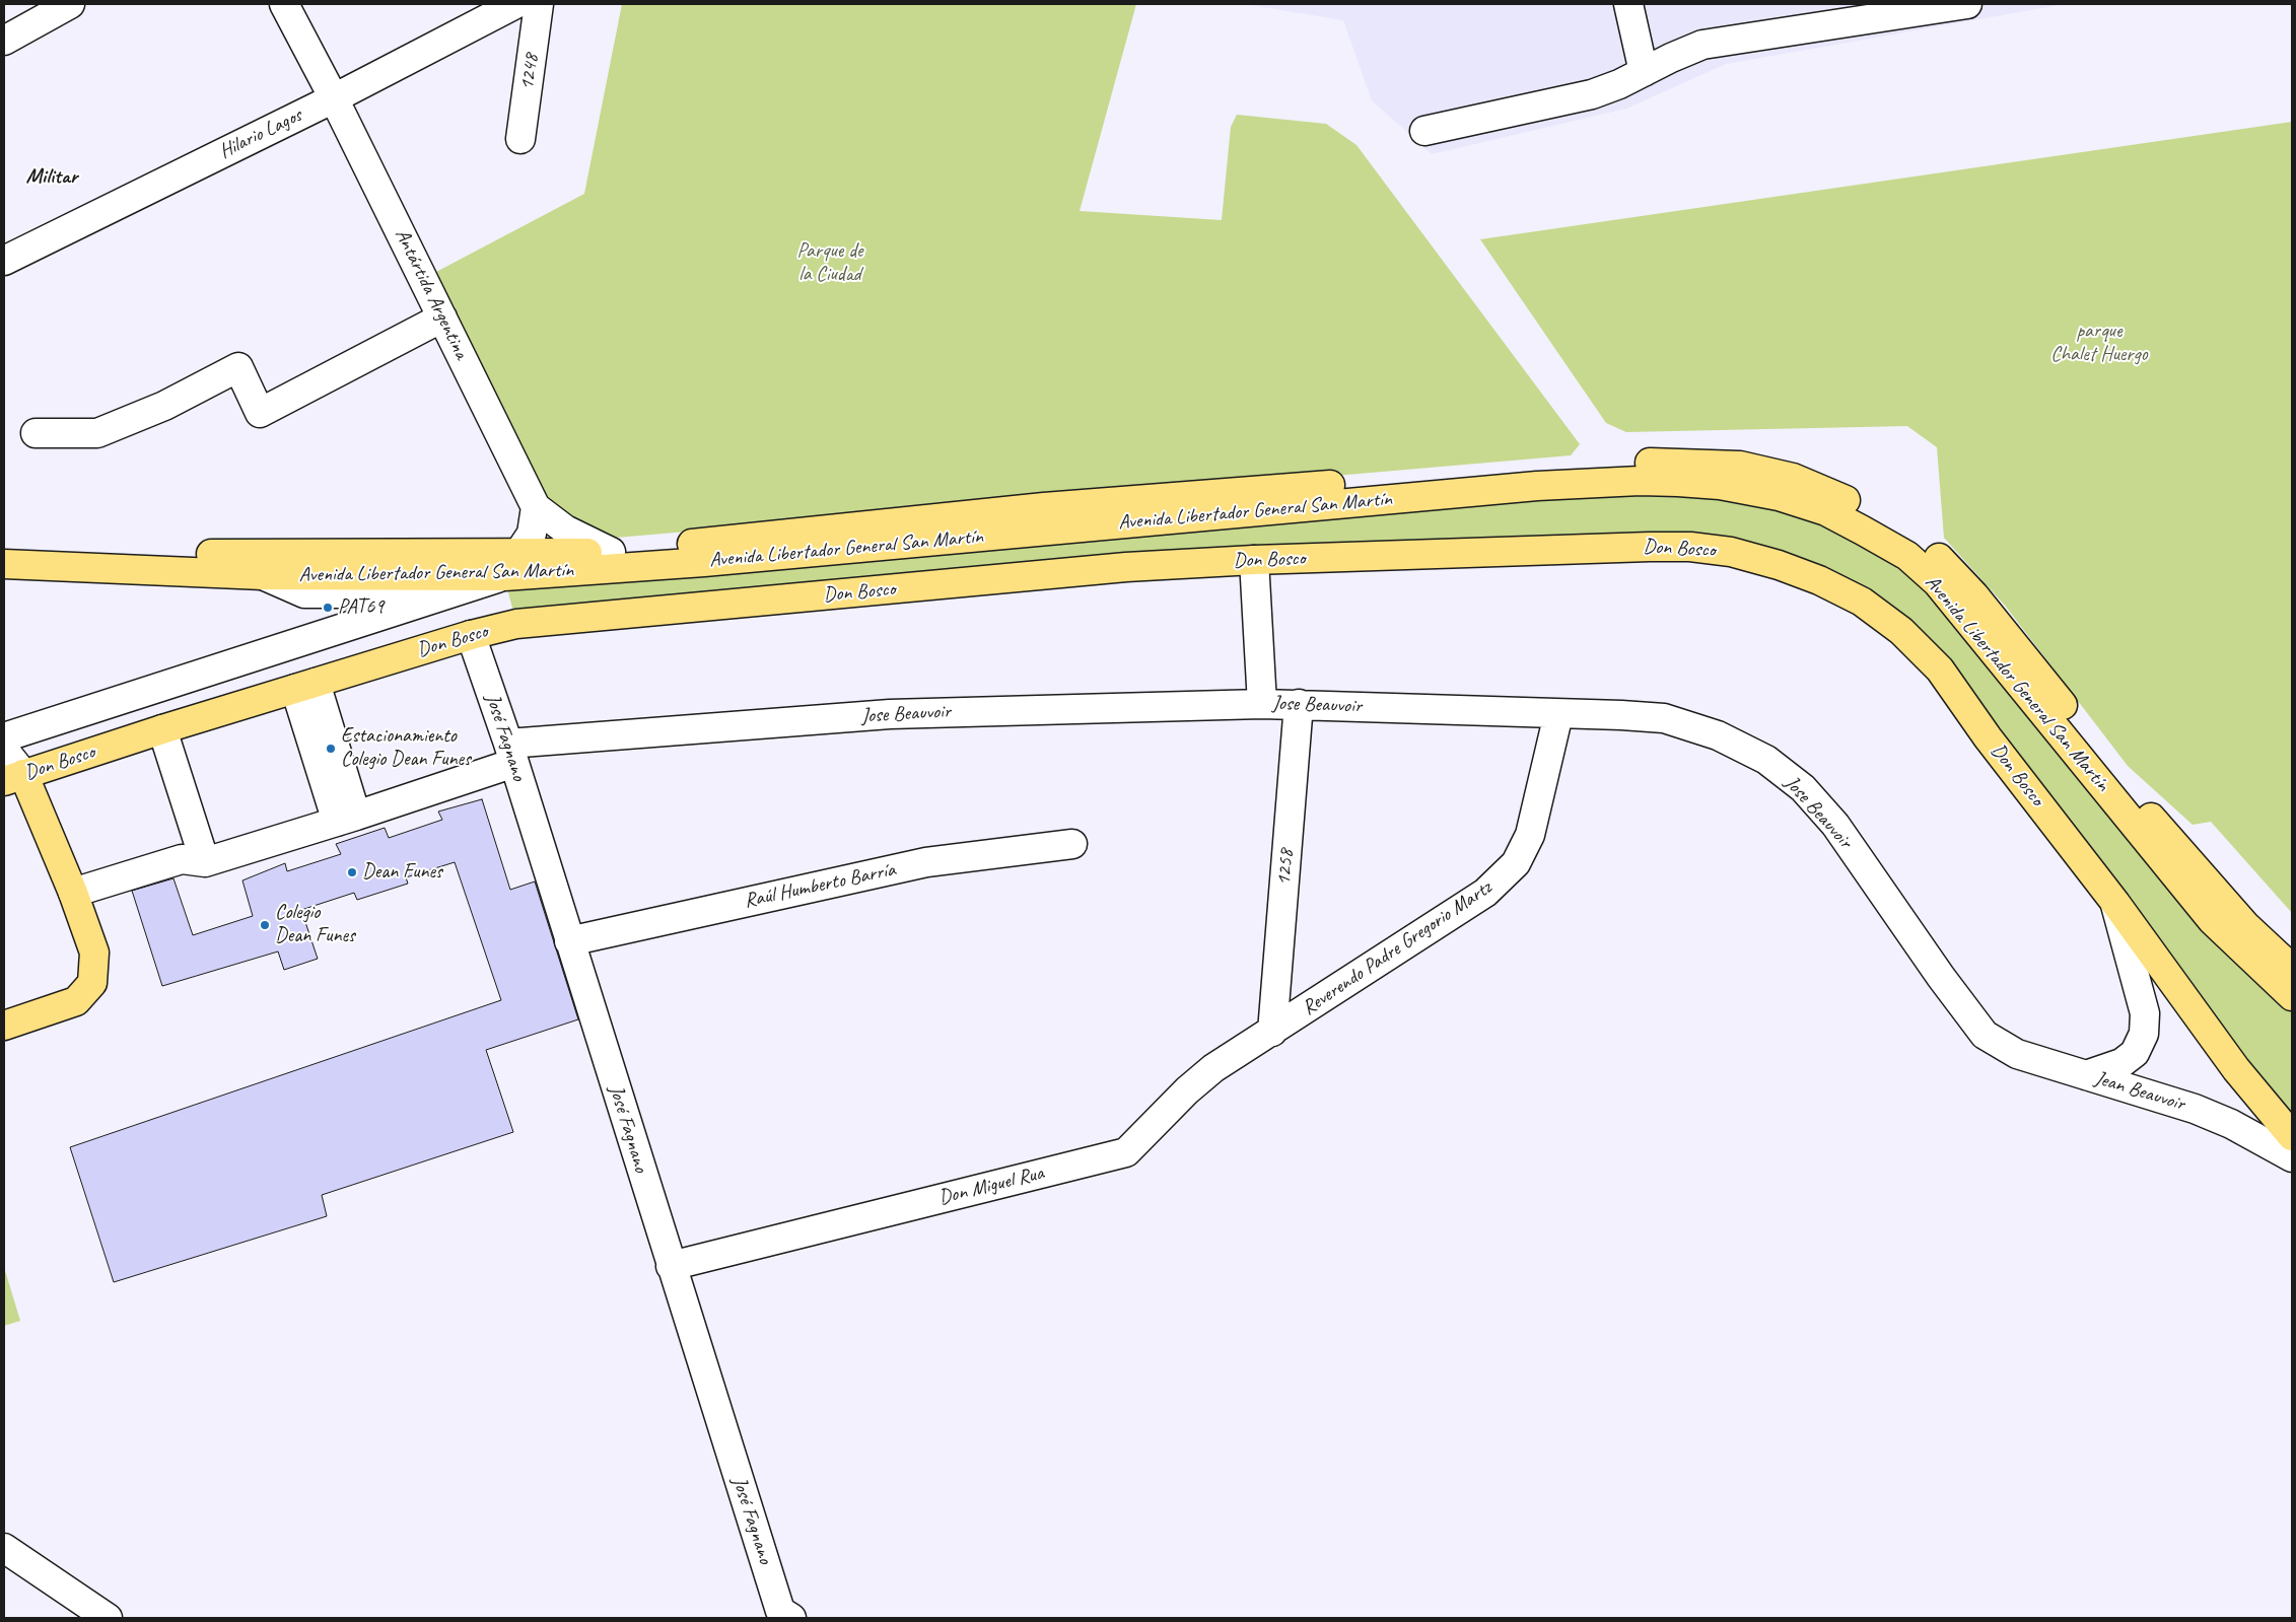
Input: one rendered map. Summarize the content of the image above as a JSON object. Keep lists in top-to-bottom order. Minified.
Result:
{"streets":{"main road":["Avenida Libertador General San Martín","Don Bosco"],"street":["1248","Hilario Lagos","Antártida Argentina","Jose Beauvoir","José Fagnano","1258","Raúl Humberto Barría","Reverendo Padre Gregorio Martz","Jean Beauvoir","Don Miguel Rua"]},"crossings":[["Hilario Lagos","Antártida Argentina"],["Antártida Argentina","Avenida Libertador General San Martín"],["Avenida Libertador General San Martín","Don Bosco"],["Don Bosco","José Fagnano"],["Jose Beauvoir","José Fagnano"],["Jose Beauvoir","1258"],["Jose Beauvoir","Reverendo Padre Gregorio Martz"],["Jose Beauvoir","Jean Beauvoir"],["José Fagnano","Raúl Humberto Barría"],["José Fagnano","Don Miguel Rua"],["1258","Reverendo Padre Gregorio Martz"],["1258","Don Miguel Rua"],["Reverendo Padre Gregorio Martz","Don Miguel Rua"]],"districts":["Militar"],"parks":["Parque de la Ciudad","parque Chalet Huergo"],"places":["PAT69","Estacionamiento Colegio Dean Funes","Dean Funes","Colegio Dean Funes"]}
